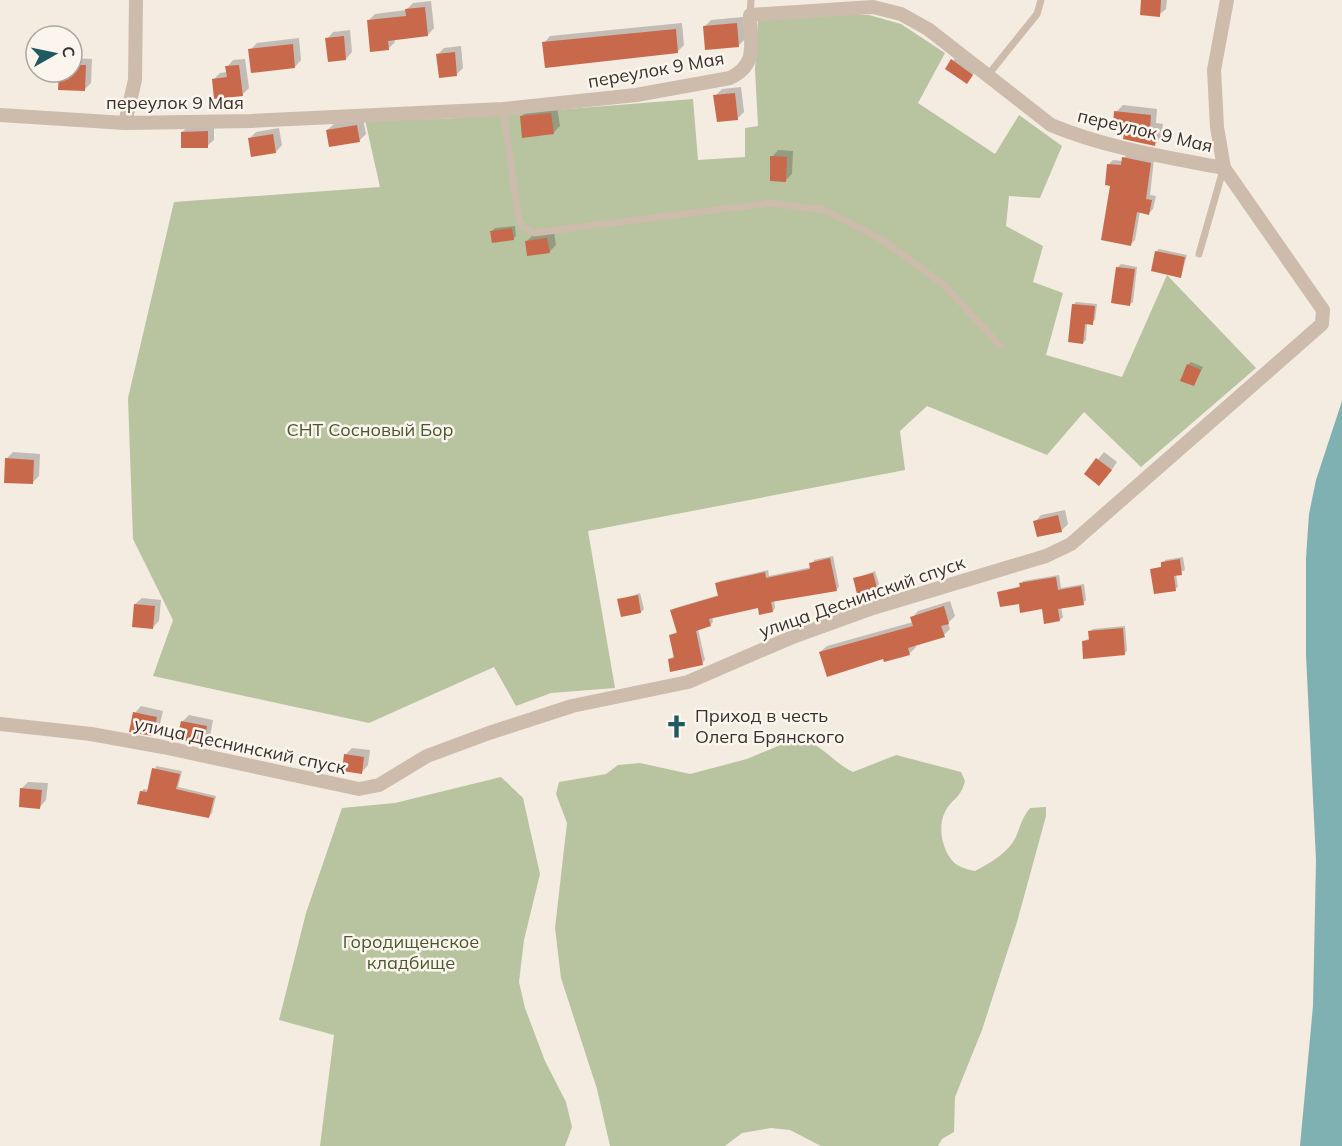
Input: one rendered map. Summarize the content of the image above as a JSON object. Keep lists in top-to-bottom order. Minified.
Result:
{"streets":{"street":["переулок 9 Мая","улица Деснинский спуск"]},"crossings":[["переулок 9 Мая","улица Деснинский спуск"]],"parks":["СНТ Сосновый Бор","Городищенское кладбище"],"places":{"church":["Приход в честь Олега Брянского"]},"north":"right"}
